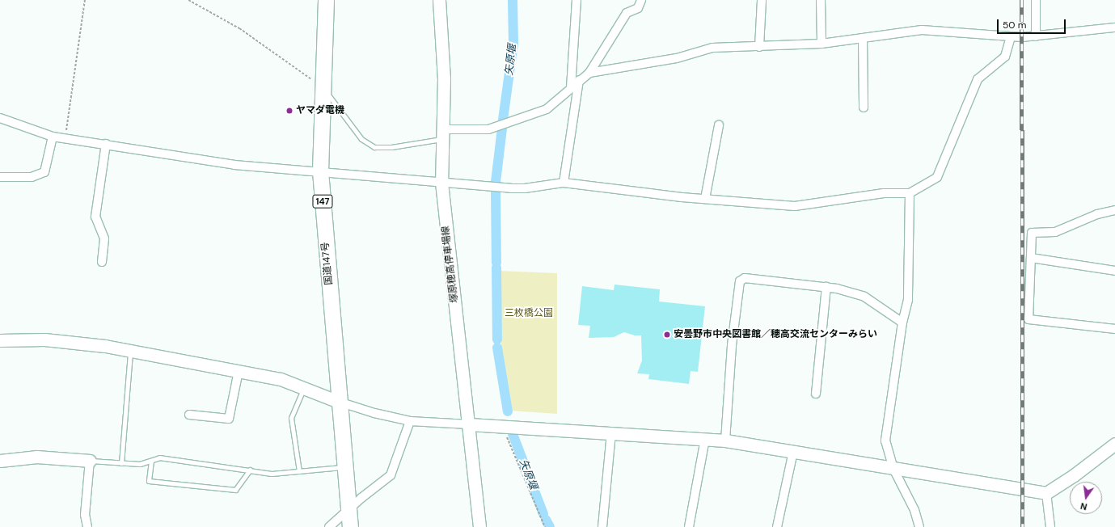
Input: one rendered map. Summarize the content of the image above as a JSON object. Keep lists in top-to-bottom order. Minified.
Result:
{"streets":{"highway":["147","国道147号"],"street":["塚原穂高停車場線"]},"water":["矢原堰"],"parks":["三枚橋公園"],"places":["ヤマダ電機","安曇野市中央図書館／穂高交流センターみらい"],"scale_bar":"50 m","north":"bottom"}
